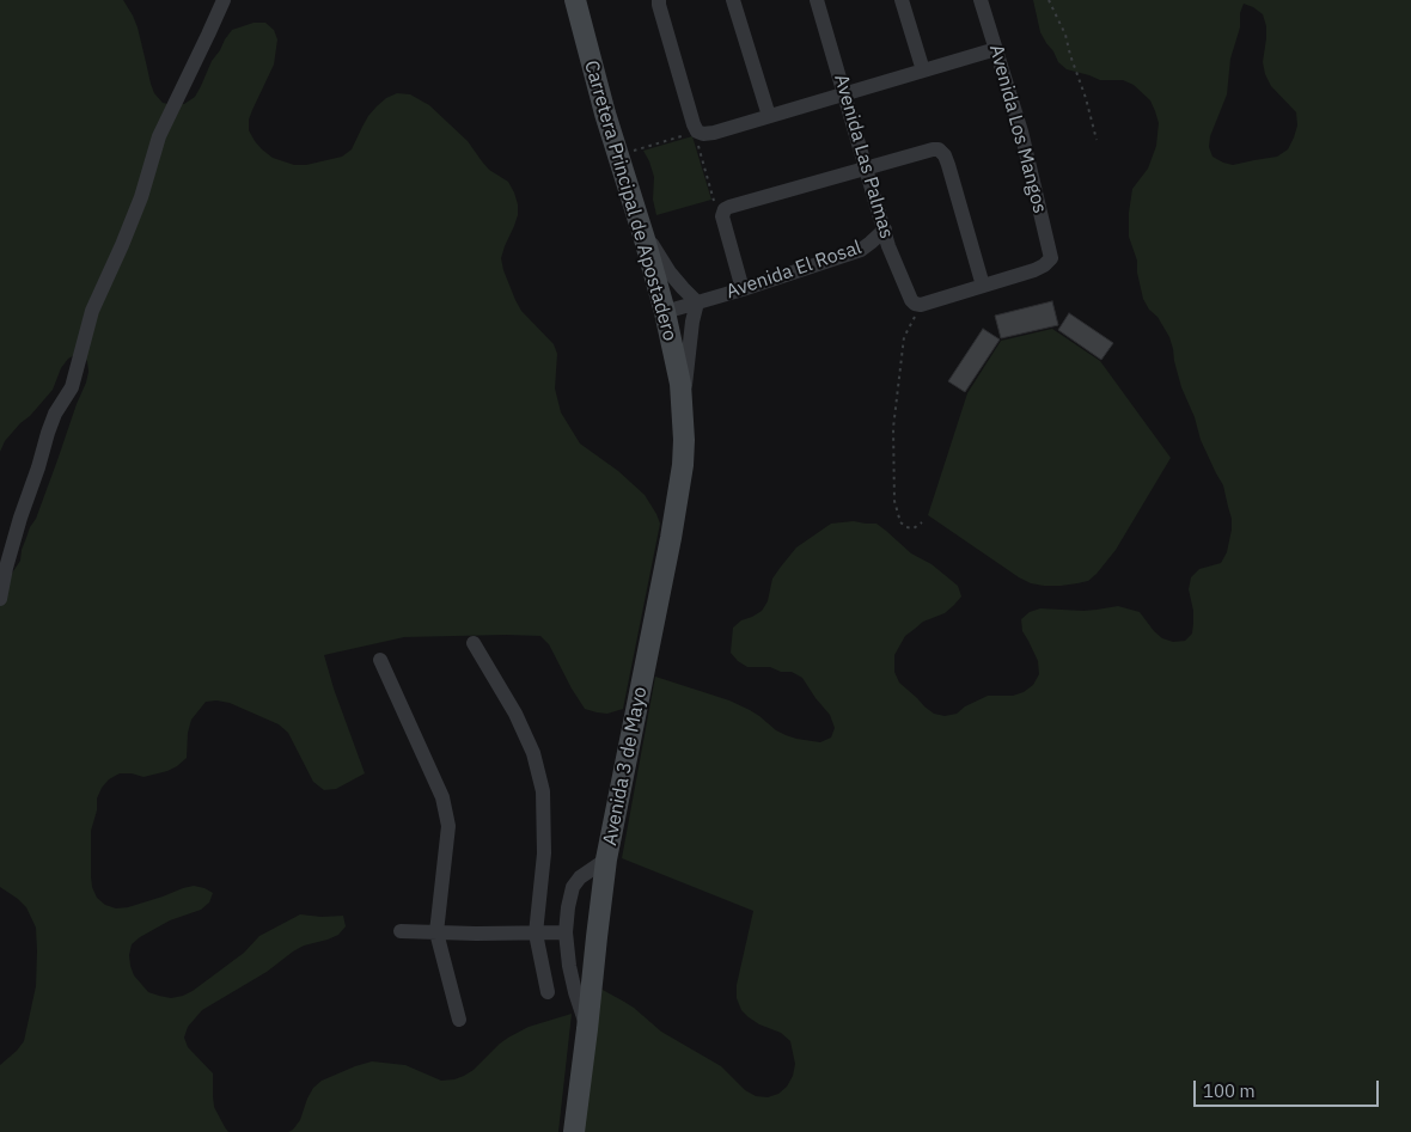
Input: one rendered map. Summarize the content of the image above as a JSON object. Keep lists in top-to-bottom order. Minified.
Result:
{"streets":{"street":["Avenida Los Mangos","Avenida Las Palmas","Carretera Principal de Apostadero","Avenida El Rosal","Avenida 3 de Mayo"]},"crossings":[["Avenida Las Palmas","Avenida El Rosal"],["Carretera Principal de Apostadero","Avenida El Rosal"],["Carretera Principal de Apostadero","Avenida 3 de Mayo"]],"scale_bar":"100 m"}
